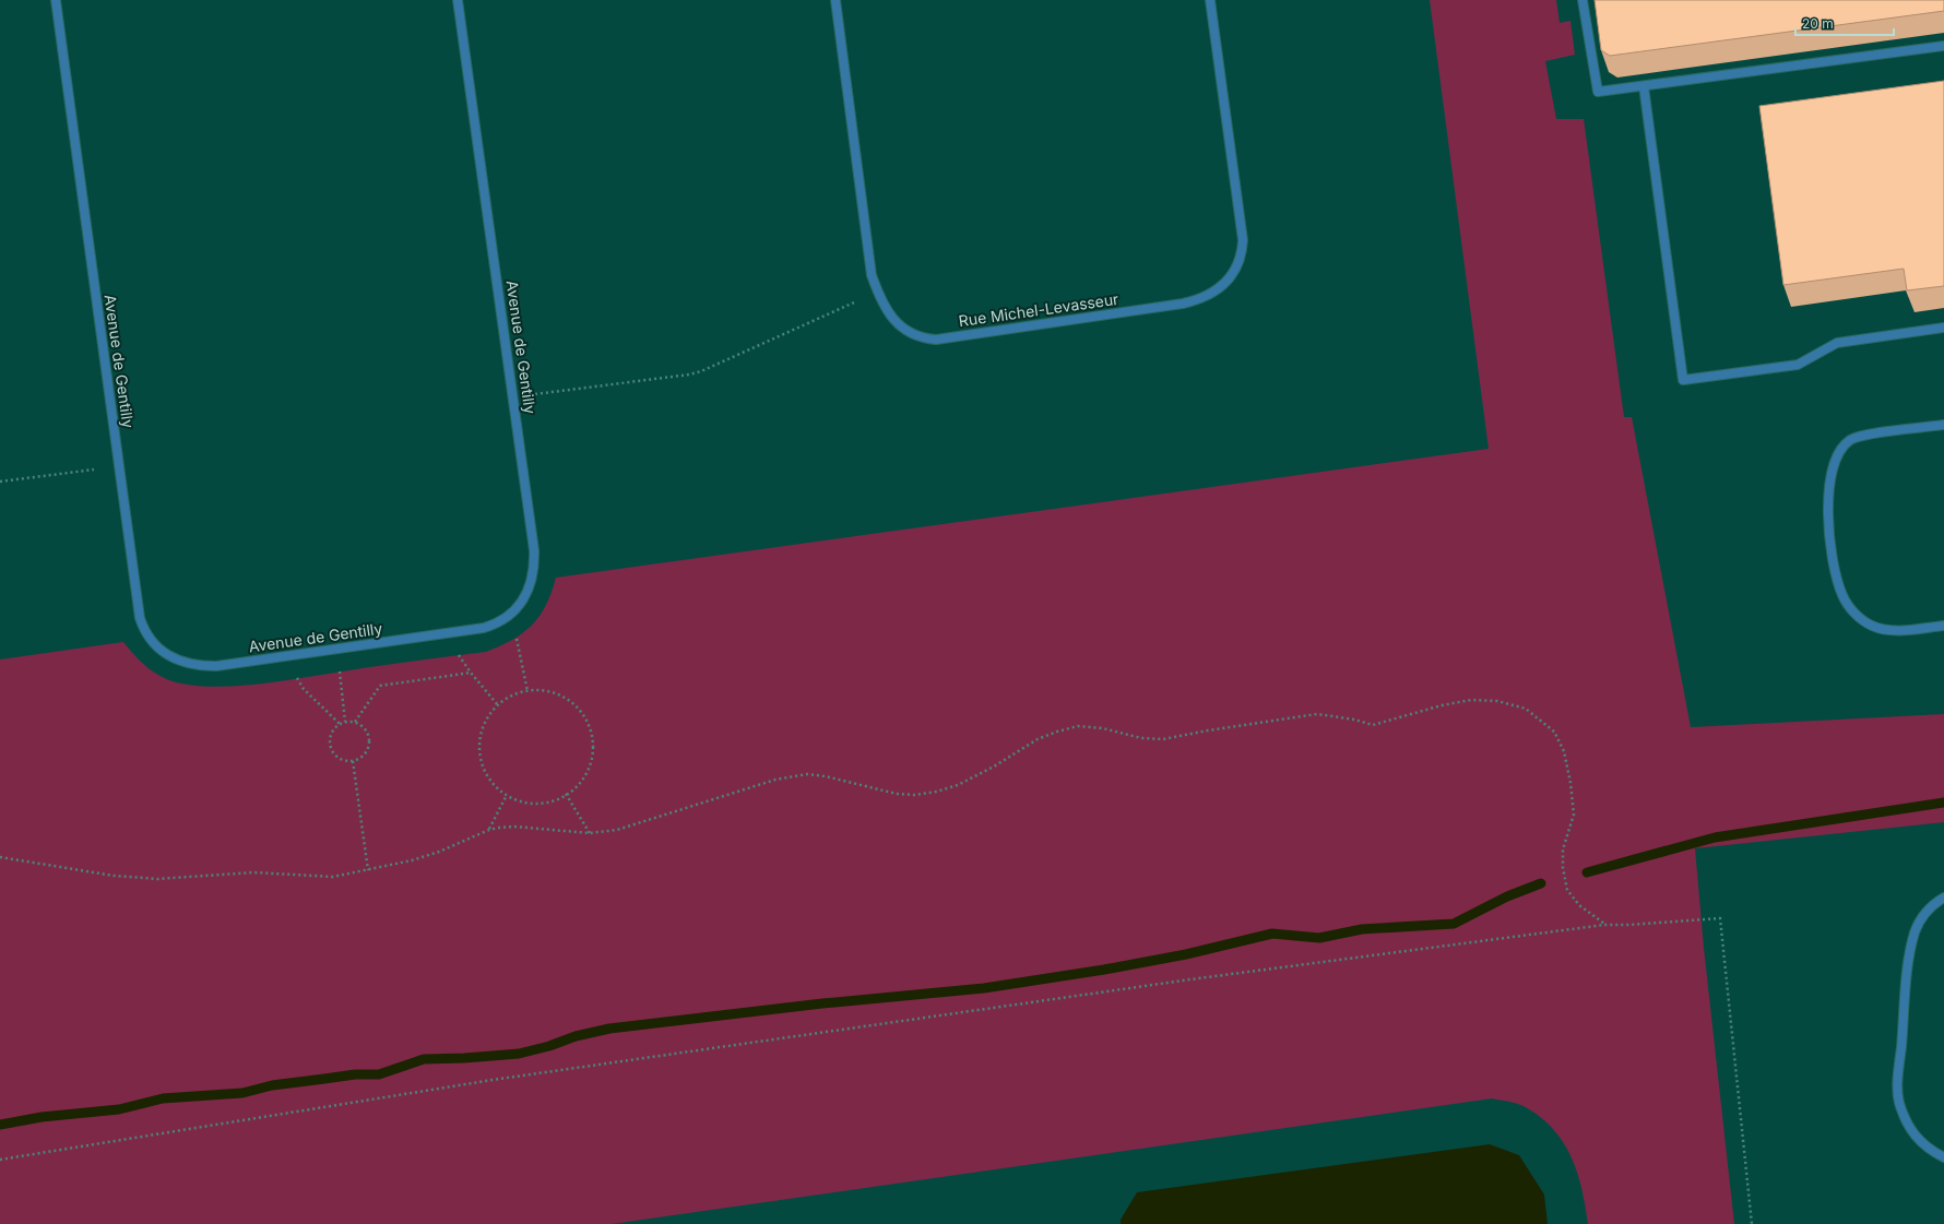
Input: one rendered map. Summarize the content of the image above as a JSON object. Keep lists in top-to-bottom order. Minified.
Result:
{"streets":{"street":["Rue Michel-Levasseur","Avenue de Gentilly"]},"scale_bar":"20 m"}
